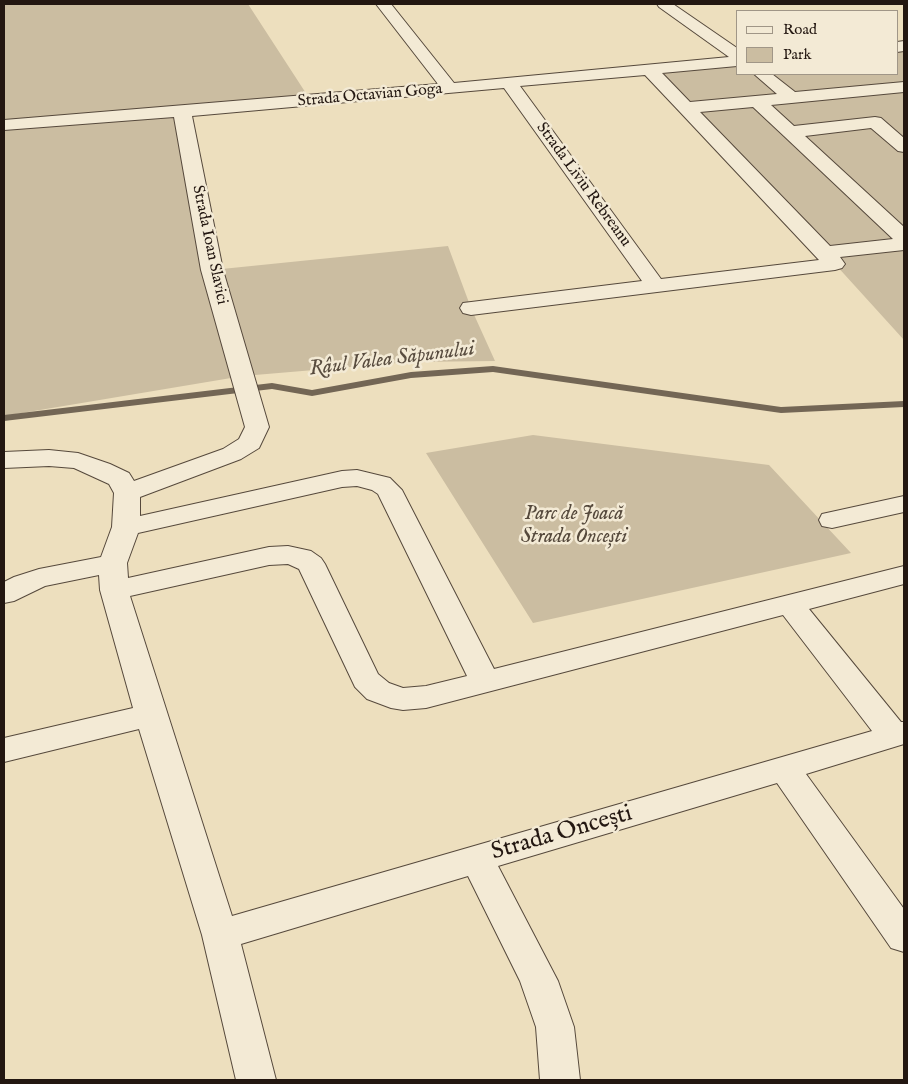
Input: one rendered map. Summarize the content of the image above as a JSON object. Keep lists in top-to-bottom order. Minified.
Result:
{"streets":{"street":["Strada Octavian Goga","Strada Liviu Rebreanu","Strada Ioan Slavici","Strada Oncești"]},"crossings":[["Strada Octavian Goga","Strada Liviu Rebreanu"],["Strada Octavian Goga","Strada Ioan Slavici"]],"water":["Râul Valea Săpunului"],"parks":["Parc de Joacă Strada Oncești"],"legend":["Road","Park"]}
